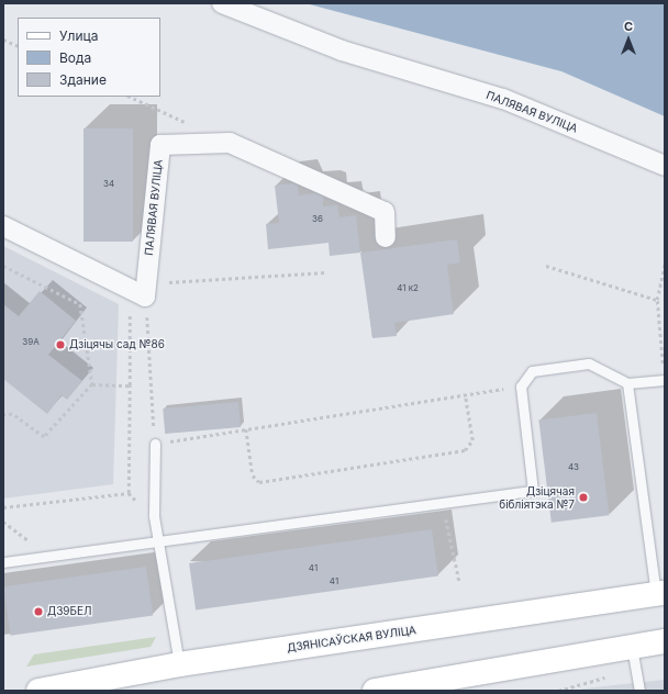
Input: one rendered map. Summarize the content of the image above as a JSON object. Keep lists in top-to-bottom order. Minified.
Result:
{"streets":{"main road":["ДЗЯНІСАЎСКАЯ ВУЛІЦА"],"street":["ПАЛЯВАЯ ВУЛІЦА"]},"places":["Дзіцячы сад №86","Дзіцячая бібліятэка №7","Д39БЕЛ"],"house_numbers":["34","36","41 к2","39А","43","41","41"],"legend":["Улица","Вода","Здание"],"north":"top"}
